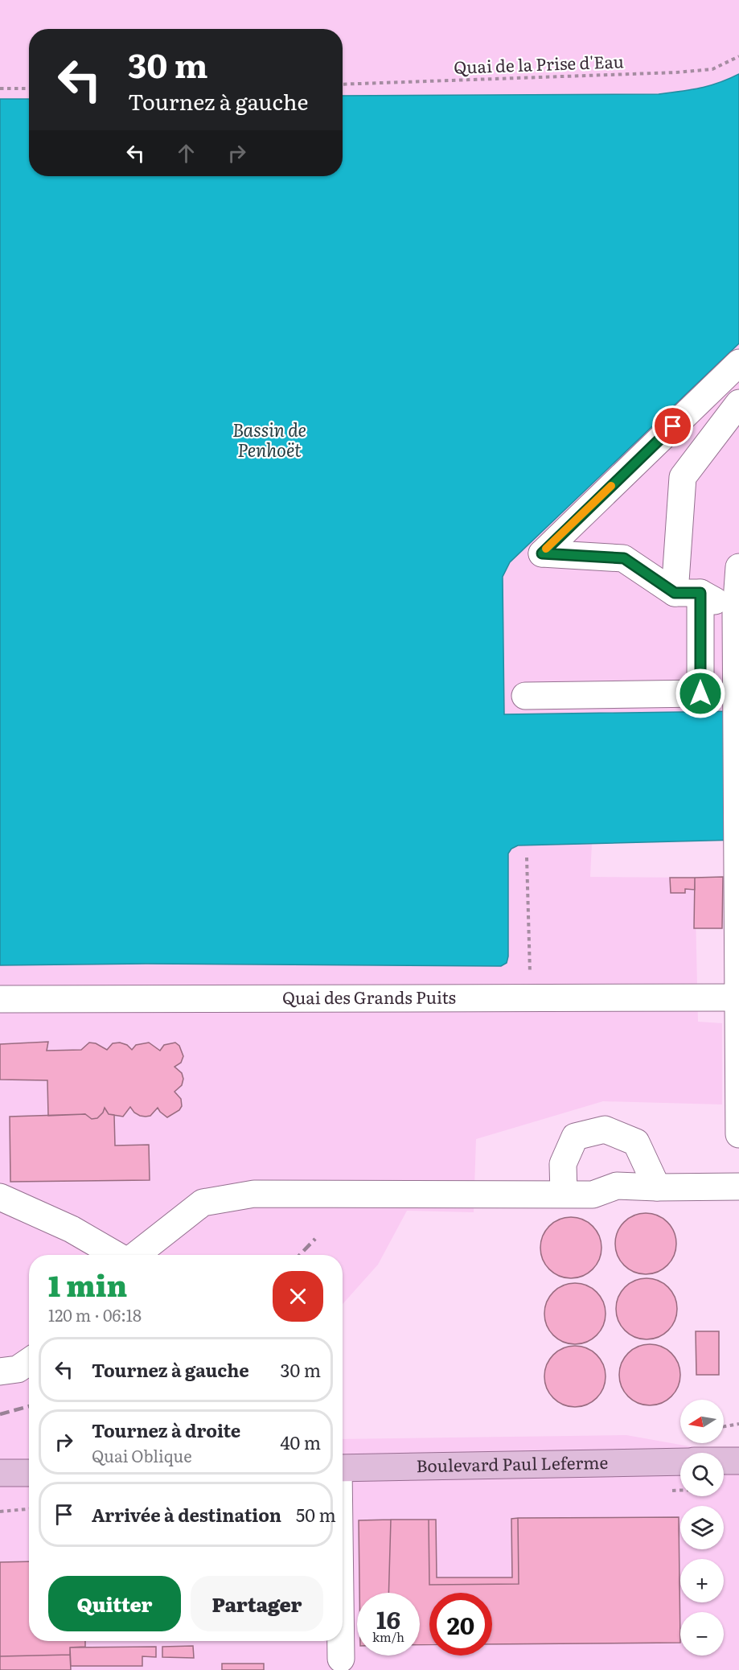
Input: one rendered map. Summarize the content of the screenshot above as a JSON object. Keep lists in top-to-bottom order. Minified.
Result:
{"streets":{"main road":["Boulevard Paul Leferme"],"street":["Quai des Grands Puits"],"path":["Quai de la Prise d'Eau"]},"water":["Bassin de Penhoët"],"north":"left","page":{"turn":["30 m","Tournez à gauche"],"heading":["1 min","120 m · 06:18"],"list":[{"name":"Tournez à gauche","value":"30 m"},{"name":"Tournez à droite","note":"Quai Oblique","value":"40 m"},{"name":"Arrivée à destination","value":"50 m"}],"map_buttons":["+","−"],"buttons":["Quitter","Partager"],"speed":"16 km/h","limit":"20"}}
